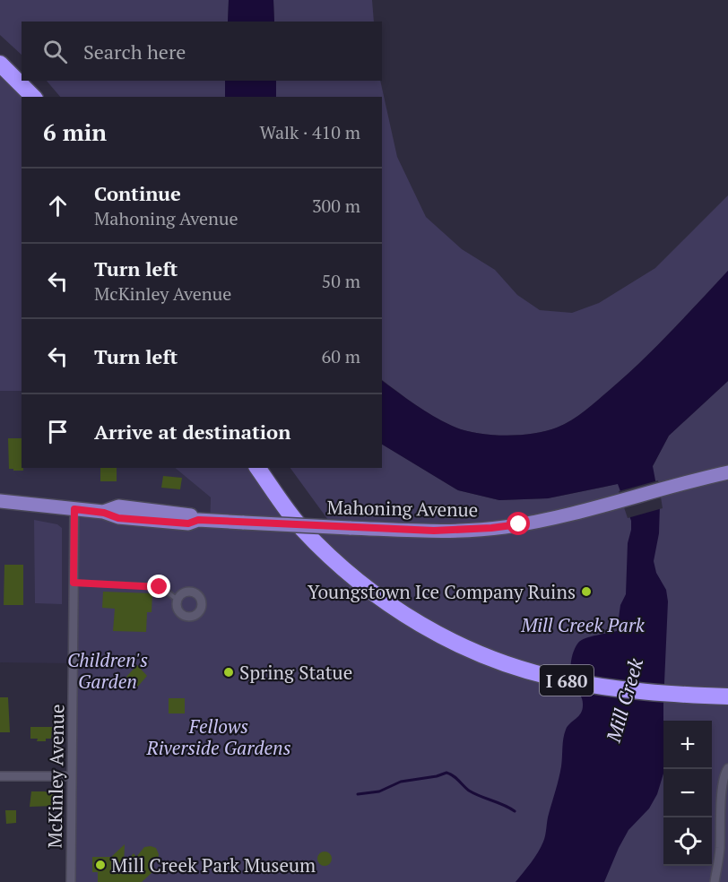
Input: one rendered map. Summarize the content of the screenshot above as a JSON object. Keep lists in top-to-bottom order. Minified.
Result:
{"streets":{"highway":["I 680"],"main road":["Mahoning Avenue"],"street":["McKinley Avenue"]},"crossings":[["Mahoning Avenue","McKinley Avenue"]],"water":["Mill Creek"],"parks":["Mill Creek Park","Children's Garden","Fellows Riverside Gardens"],"places":["Youngstown Ice Company Ruins","Spring Statue","Mill Creek Park Museum"],"page":{"search":"Search here","heading":["6 min","Walk · 410 m"],"list":[["Continue","Mahoning Avenue","300 m"],["Turn left","McKinley Avenue","50 m"],["Turn left","60 m"],"Arrive at destination"],"map_buttons":["+","−"]}}
